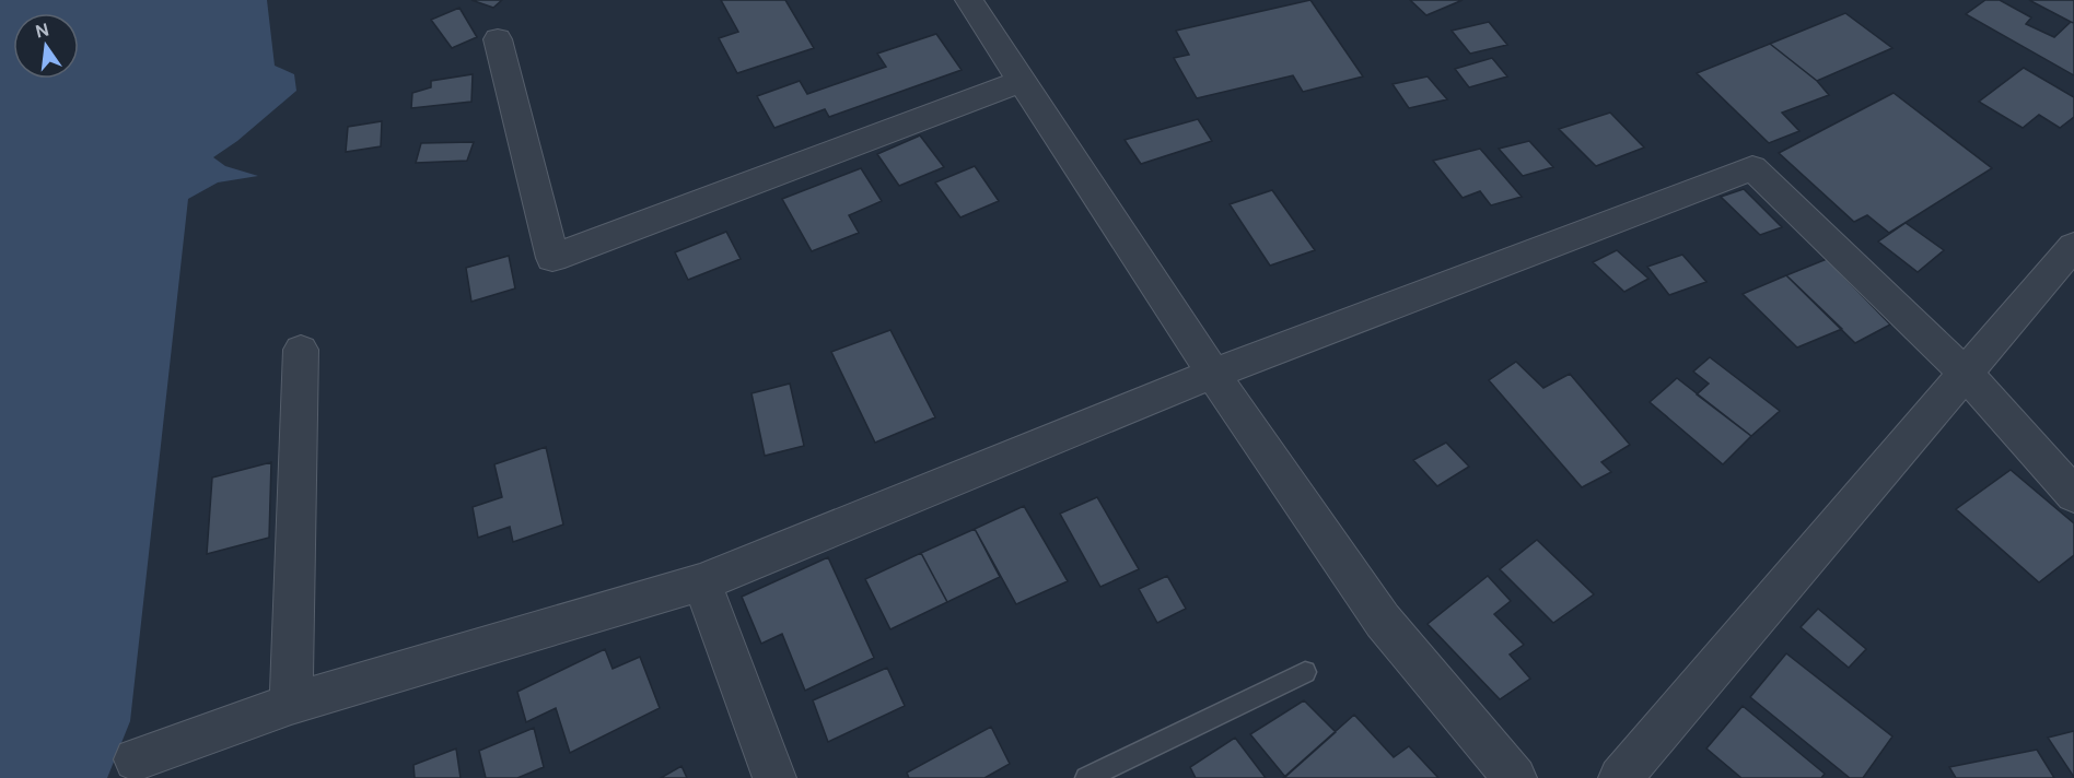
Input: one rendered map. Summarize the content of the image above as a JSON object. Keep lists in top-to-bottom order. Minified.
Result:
{"north":"top"}
